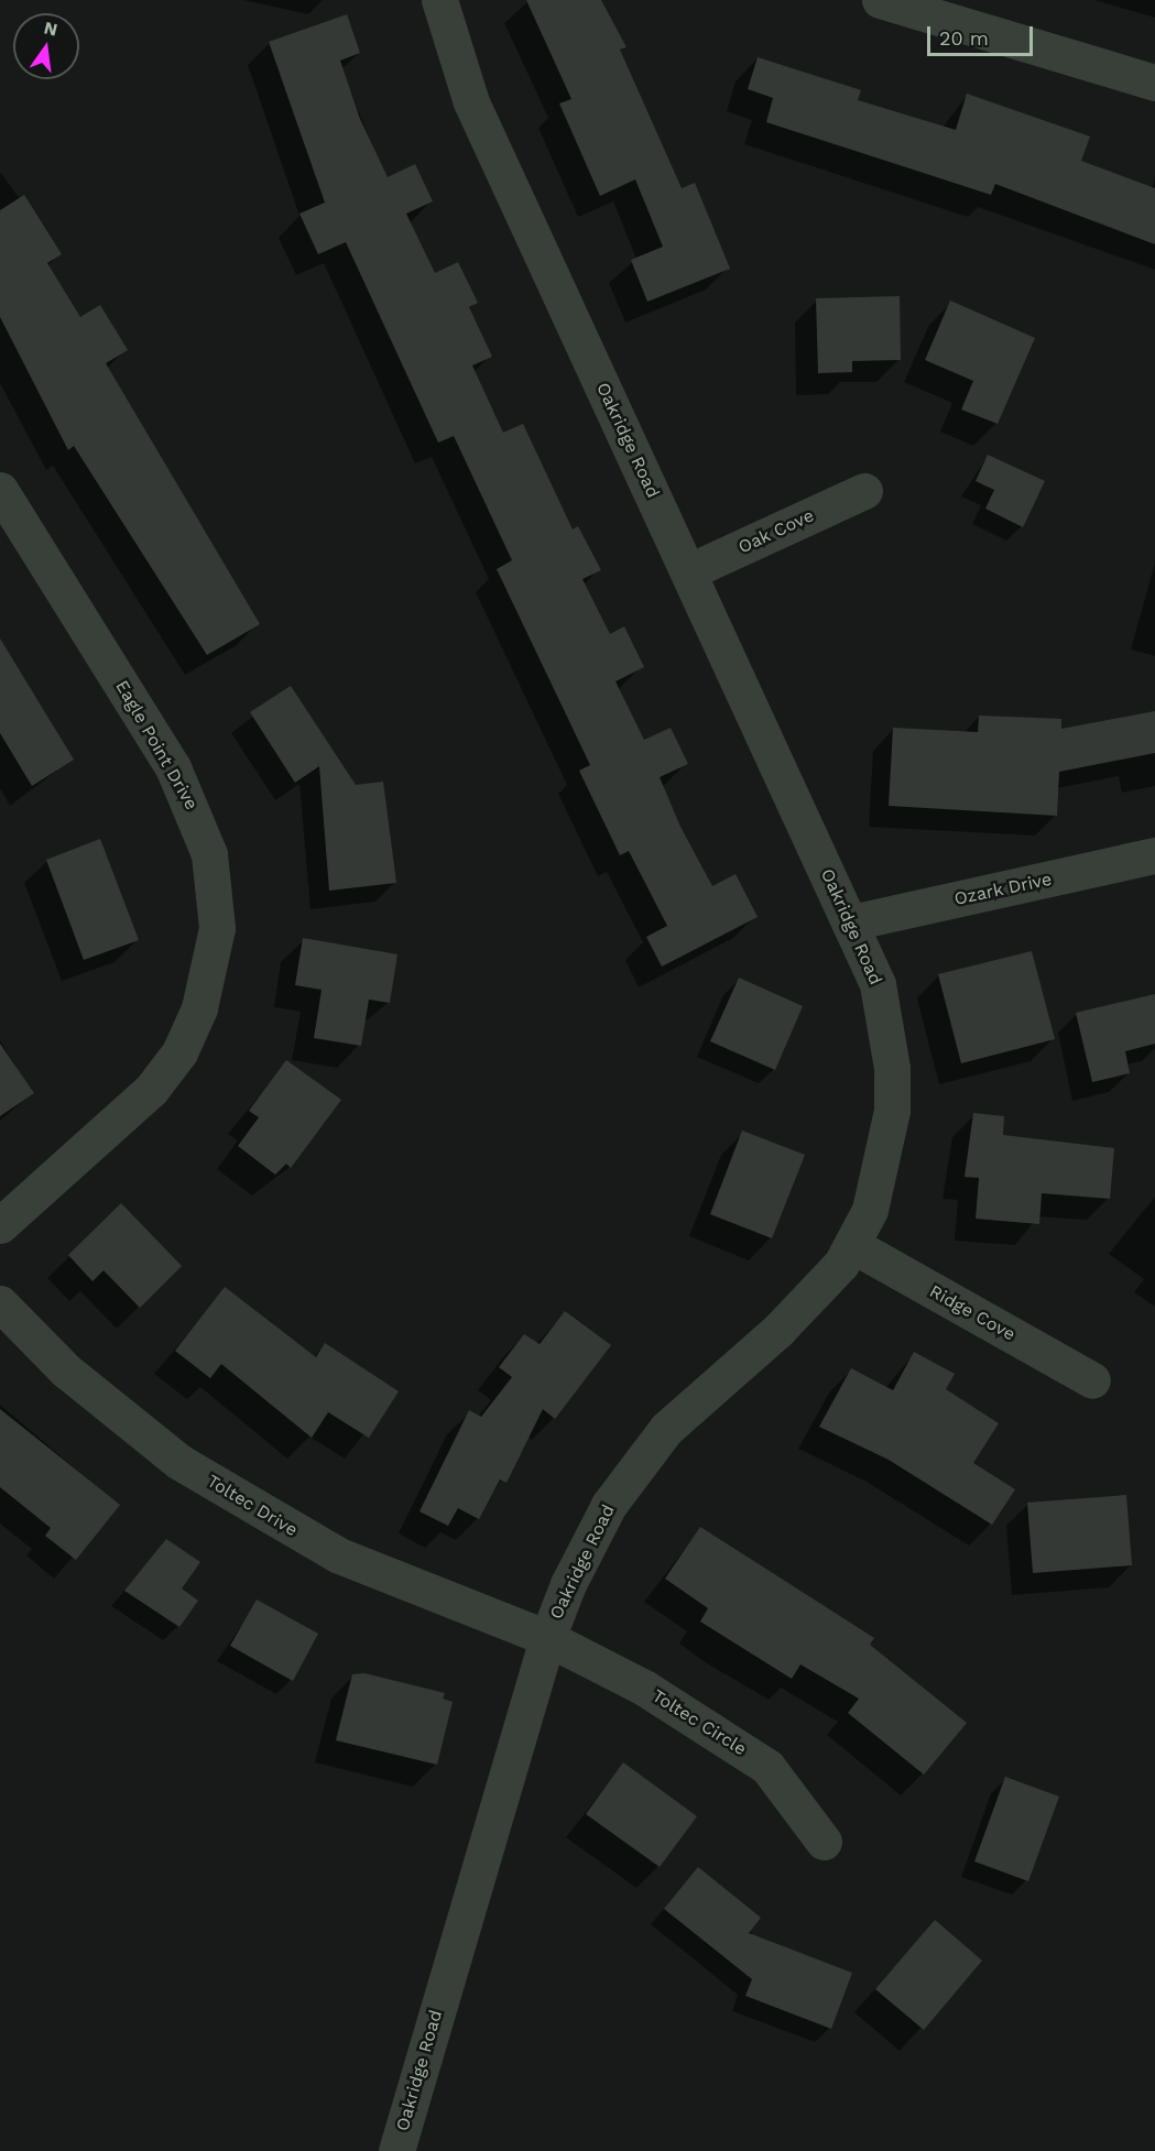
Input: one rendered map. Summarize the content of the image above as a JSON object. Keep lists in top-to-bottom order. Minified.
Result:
{"streets":{"street":["Oakridge Road","Oak Cove","Eagle Point Drive","Ozark Drive","Ridge Cove","Toltec Drive","Toltec Circle"]},"crossings":[["Oakridge Road","Oak Cove"],["Oakridge Road","Ozark Drive"],["Oakridge Road","Ridge Cove"],["Oakridge Road","Toltec Drive"],["Oakridge Road","Toltec Circle"],["Toltec Drive","Toltec Circle"]],"scale_bar":"20 m","north":"top"}
